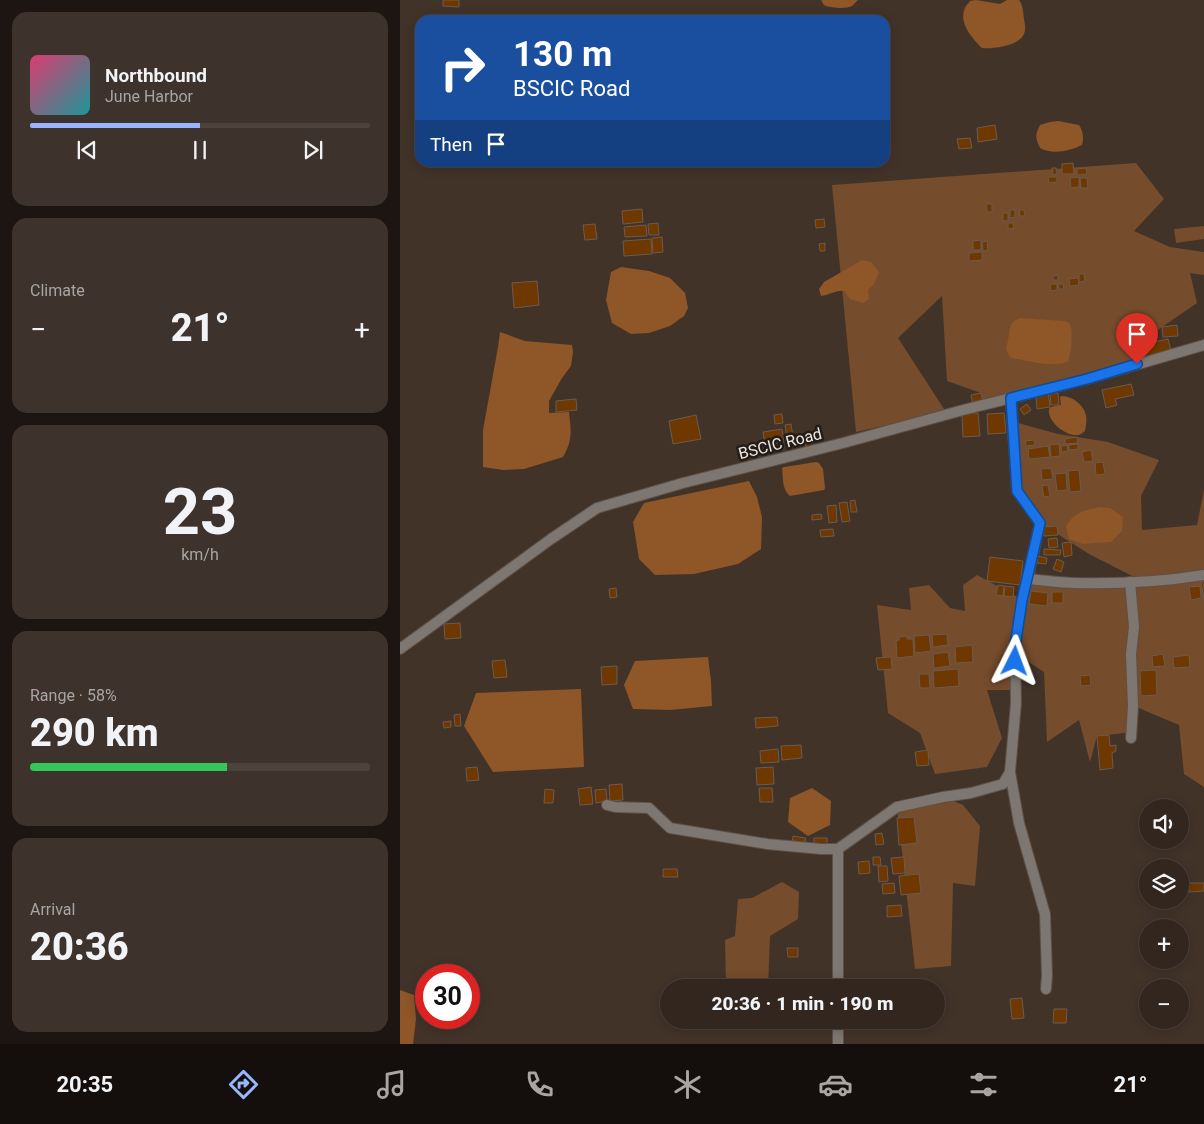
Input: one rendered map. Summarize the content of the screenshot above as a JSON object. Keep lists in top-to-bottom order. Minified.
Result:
{"streets":{"street":["BSCIC Road"]},"page":{"turn":["130 m","BSCIC Road"],"song":["Northbound","June Harbor"],"then":"Then","tile":["Climate",["23","km/h"],["Range · 58%","290 km"],["Arrival","20:36"]],"heat":["−","21°","+"],"map_buttons":["+","−"],"limit":"30","trip":"20:36 · 1 min · 190 m","tabs":["20:35","21°"]}}
